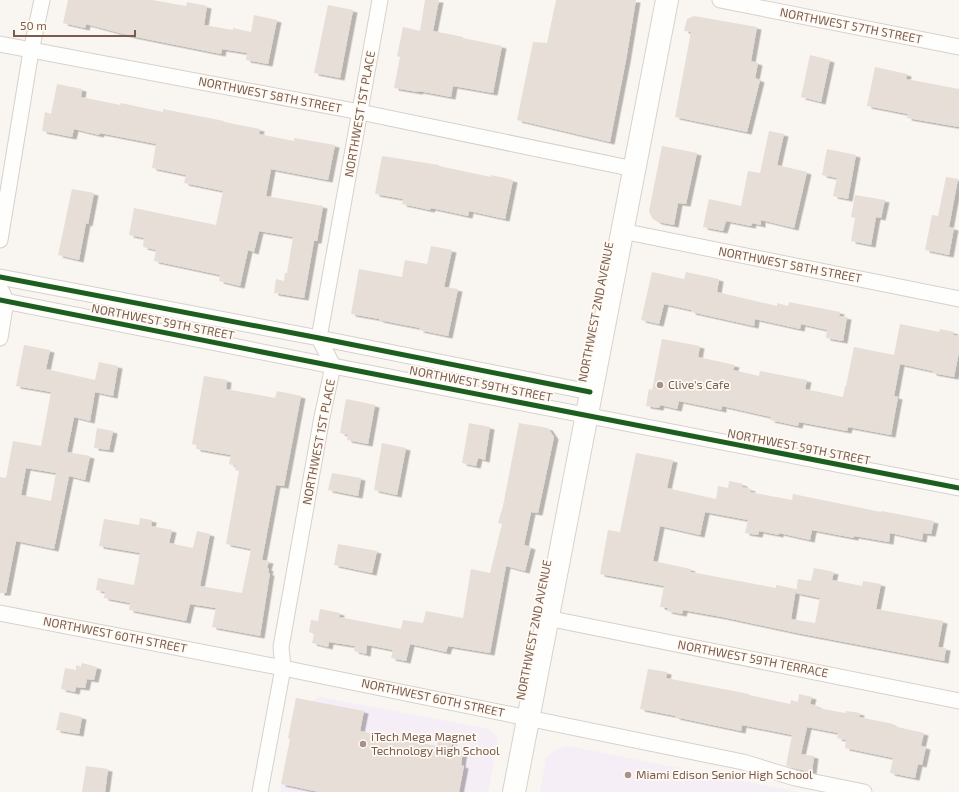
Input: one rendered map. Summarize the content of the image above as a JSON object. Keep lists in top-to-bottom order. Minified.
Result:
{"streets":{"street":["NORTHWEST 57TH STREET","NORTHWEST 58TH STREET","NORTHWEST 1ST PLACE","NORTHWEST 2ND AVENUE","NORTHWEST 59TH STREET","NORTHWEST 60TH STREET","NORTHWEST 59TH TERRACE"]},"crossings":[["NORTHWEST 58TH STREET","NORTHWEST 1ST PLACE"],["NORTHWEST 58TH STREET","NORTHWEST 2ND AVENUE"],["NORTHWEST 1ST PLACE","NORTHWEST 59TH STREET"],["NORTHWEST 1ST PLACE","NORTHWEST 60TH STREET"],["NORTHWEST 2ND AVENUE","NORTHWEST 59TH STREET"],["NORTHWEST 2ND AVENUE","NORTHWEST 60TH STREET"],["NORTHWEST 2ND AVENUE","NORTHWEST 59TH TERRACE"]],"places":["Clive's Cafe","iTech Mega Magnet Technology High School","Miami Edison Senior High School"],"scale_bar":"50 m"}
